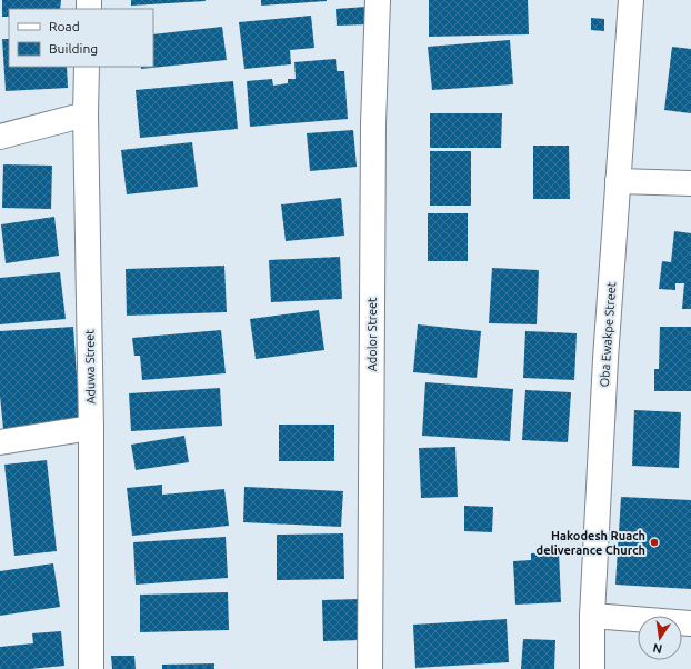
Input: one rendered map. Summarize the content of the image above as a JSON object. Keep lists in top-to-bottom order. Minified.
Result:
{"streets":{"street":["Adolor Street","Oba Ewakpe Street","Aduwa Street"]},"places":["Hakodesh Ruach deliverance Church"],"legend":["Road","Building"],"north":"bottom"}
